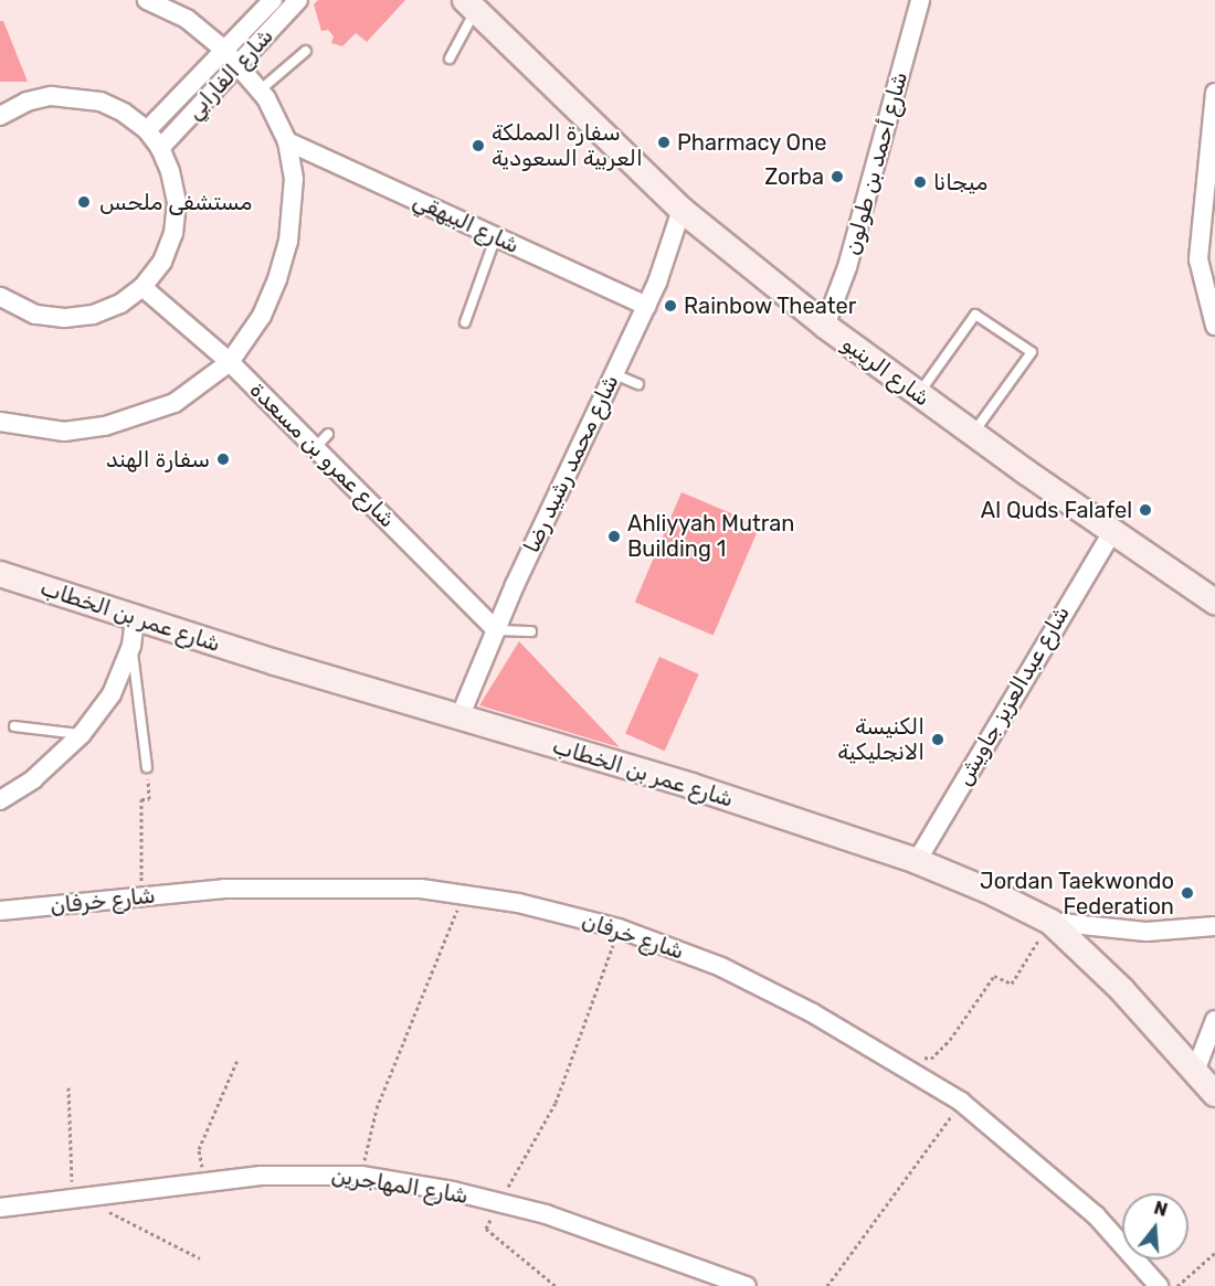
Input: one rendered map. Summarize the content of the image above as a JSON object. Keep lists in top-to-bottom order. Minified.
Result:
{"streets":{"street":["شارع الفارابي","شارع أحمد بن طولون","شارع البيهقي","شارع الرينبو","شارع عمرو بن مسعدة","شارع محمد رشيد رضا","شارع عمر بن الخطاب","شارع عبدالعزيز جاويش","شارع خرفان","شارع المهاجرين"]},"crossings":[["شارع أحمد بن طولون","شارع الرينبو"],["شارع البيهقي","شارع محمد رشيد رضا"],["شارع الرينبو","شارع محمد رشيد رضا"],["شارع الرينبو","شارع عبدالعزيز جاويش"],["شارع عمرو بن مسعدة","شارع محمد رشيد رضا"],["شارع محمد رشيد رضا","شارع عمر بن الخطاب"],["شارع عمر بن الخطاب","شارع عبدالعزيز جاويش"]],"places":["Pharmacy One","سفارة المملكة العربية السعودية","Zorba","ميجانا","مستشفى ملحس","Rainbow Theater","سفارة الهند","Al Quds Falafel","Ahliyyah Mutran Building 1","الكنيسة الانجليكية","Jordan Taekwondo Federation"],"north":"top"}
